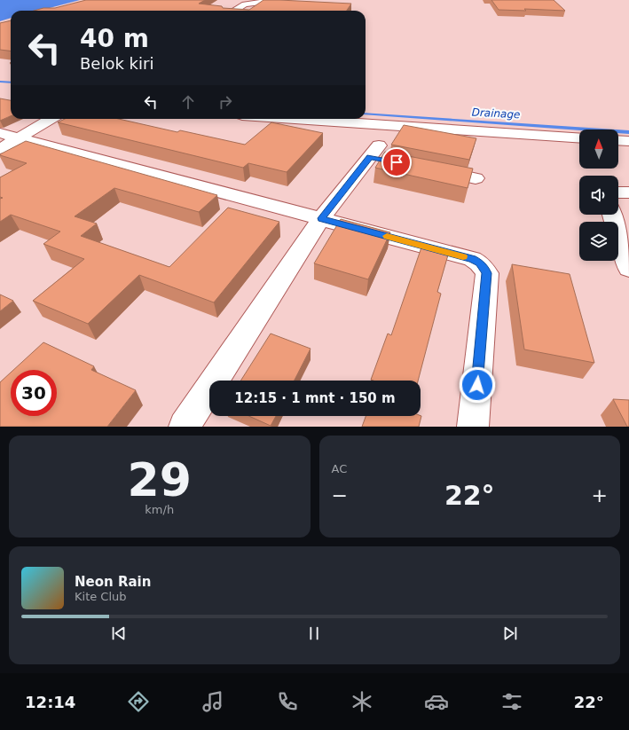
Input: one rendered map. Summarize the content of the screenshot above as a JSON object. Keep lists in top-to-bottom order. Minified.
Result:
{"water":["Drainage"],"north":"top","page":{"turn":["40 m","Belok kiri"],"limit":"30","trip":"12:15 · 1 mnt · 150 m","tile":[["29","km/h"],"AC"],"heat":["−","22°","+"],"song":["Neon Rain","Kite Club"],"tabs":["12:14","22°"]}}
